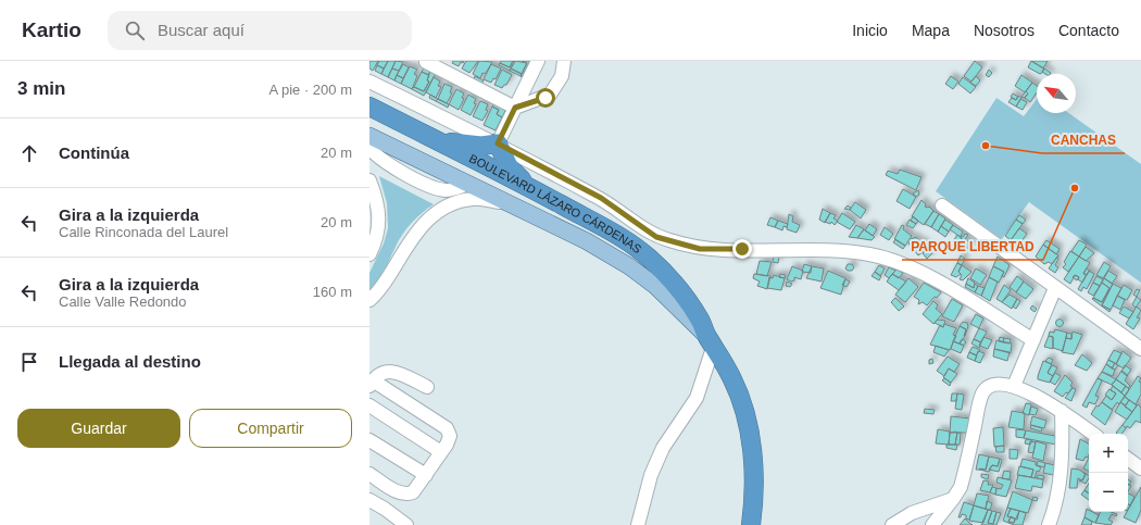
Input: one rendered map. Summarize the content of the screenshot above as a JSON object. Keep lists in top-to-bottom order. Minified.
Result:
{"streets":{"highway":["BOULEVARD LÁZARO CÁRDENAS"]},"places":["CANCHAS","PARQUE LIBERTAD"],"north":"top left","page":{"header":"Kartio","search":"Buscar aquí","nav":["Inicio","Mapa","Nosotros","Contacto"],"heading":["3 min","A pie · 200 m"],"list":[["Continúa","20 m"],["Gira a la izquierda","Calle Rinconada del Laurel","20 m"],["Gira a la izquierda","Calle Valle Redondo","160 m"],"Llegada al destino"],"buttons":["Guardar","Compartir"],"map_buttons":["+","−"]}}
